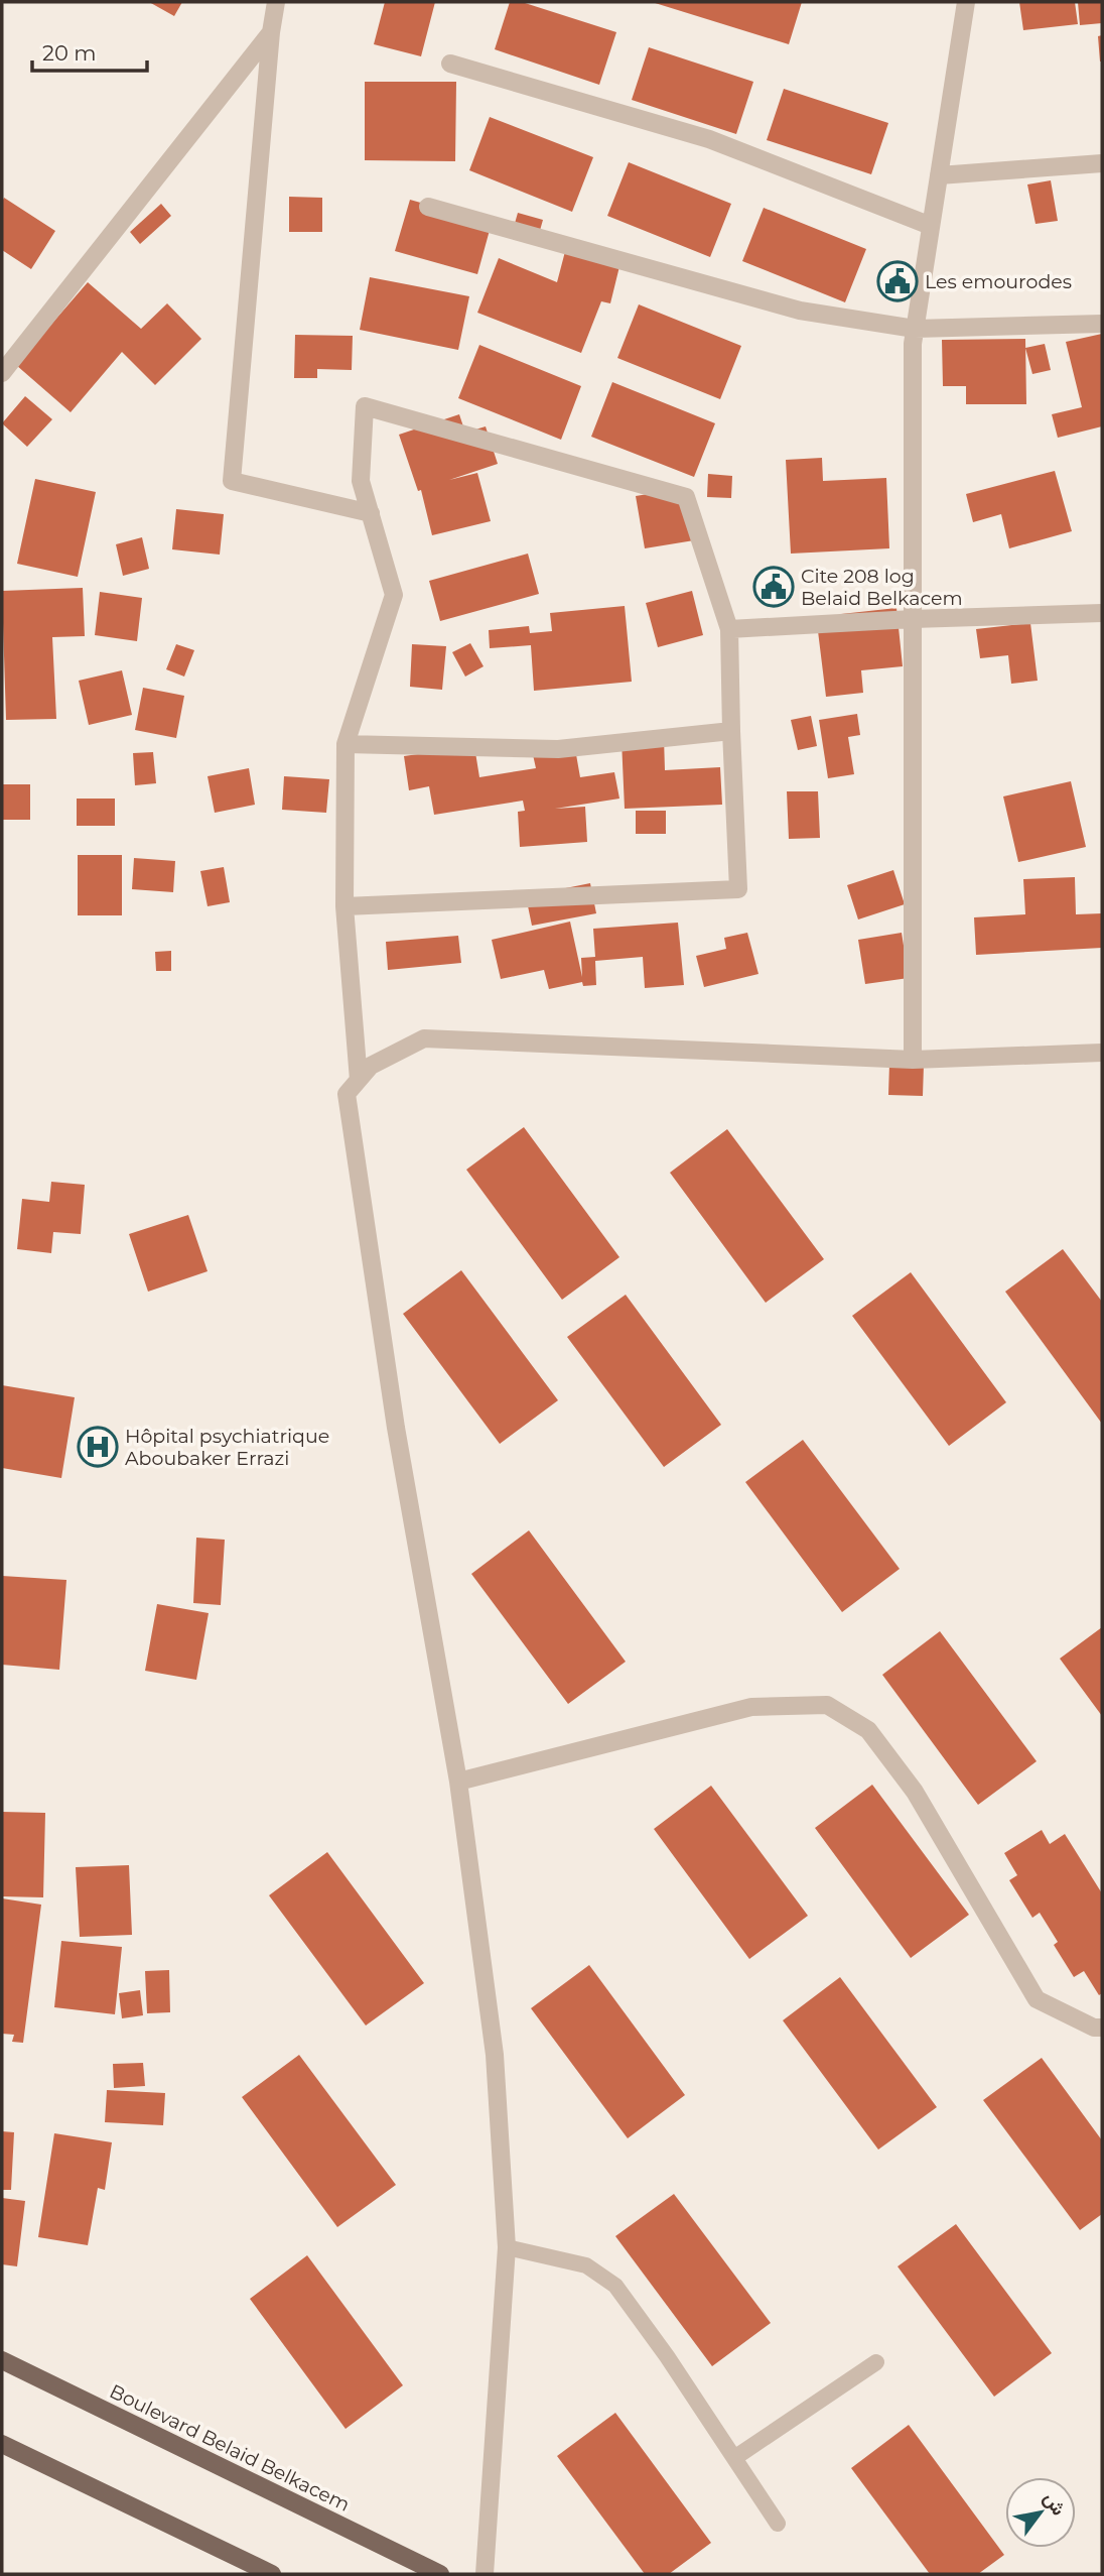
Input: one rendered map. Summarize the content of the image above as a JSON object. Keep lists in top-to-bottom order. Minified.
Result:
{"streets":{"main road":["Boulevard Belaid Belkacem"]},"places":{"public building":["Les emourodes","Cite 208 log Belaid Belkacem"],"hospital":["Hôpital psychiatrique Aboubaker Errazi"]},"scale_bar":"20 m","north":"top right"}
